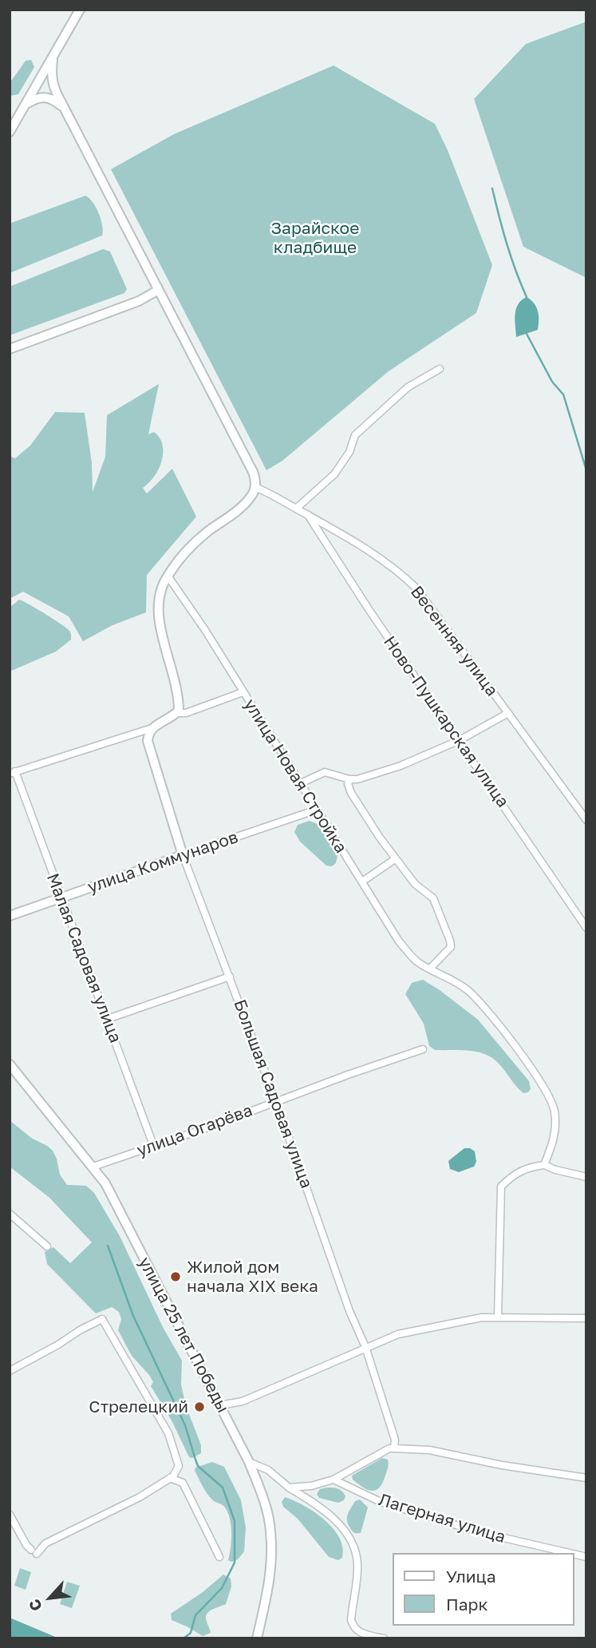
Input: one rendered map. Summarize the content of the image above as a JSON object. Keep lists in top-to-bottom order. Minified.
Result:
{"streets":{"street":["Весенняя улица","Ново-Пушкарская улица","улица Новая Стройка","улица Коммунаров","Малая Садовая улица","Большая Садовая улица","улица Огарёва","улица 25 лет Победы","Лагерная улица"]},"crossings":[["Весенняя улица","Ново-Пушкарская улица"],["улица Новая Стройка","улица Коммунаров"],["улица Коммунаров","Малая Садовая улица"],["улица Коммунаров","Большая Садовая улица"],["Малая Садовая улица","улица Огарёва"],["Большая Садовая улица","улица Огарёва"],["улица Огарёва","улица 25 лет Победы"]],"parks":["Зарайское кладбище"],"places":["Жилой дом начала XIX века","Стрелецкий"],"legend":["Улица","Парк"],"north":"bottom left"}
